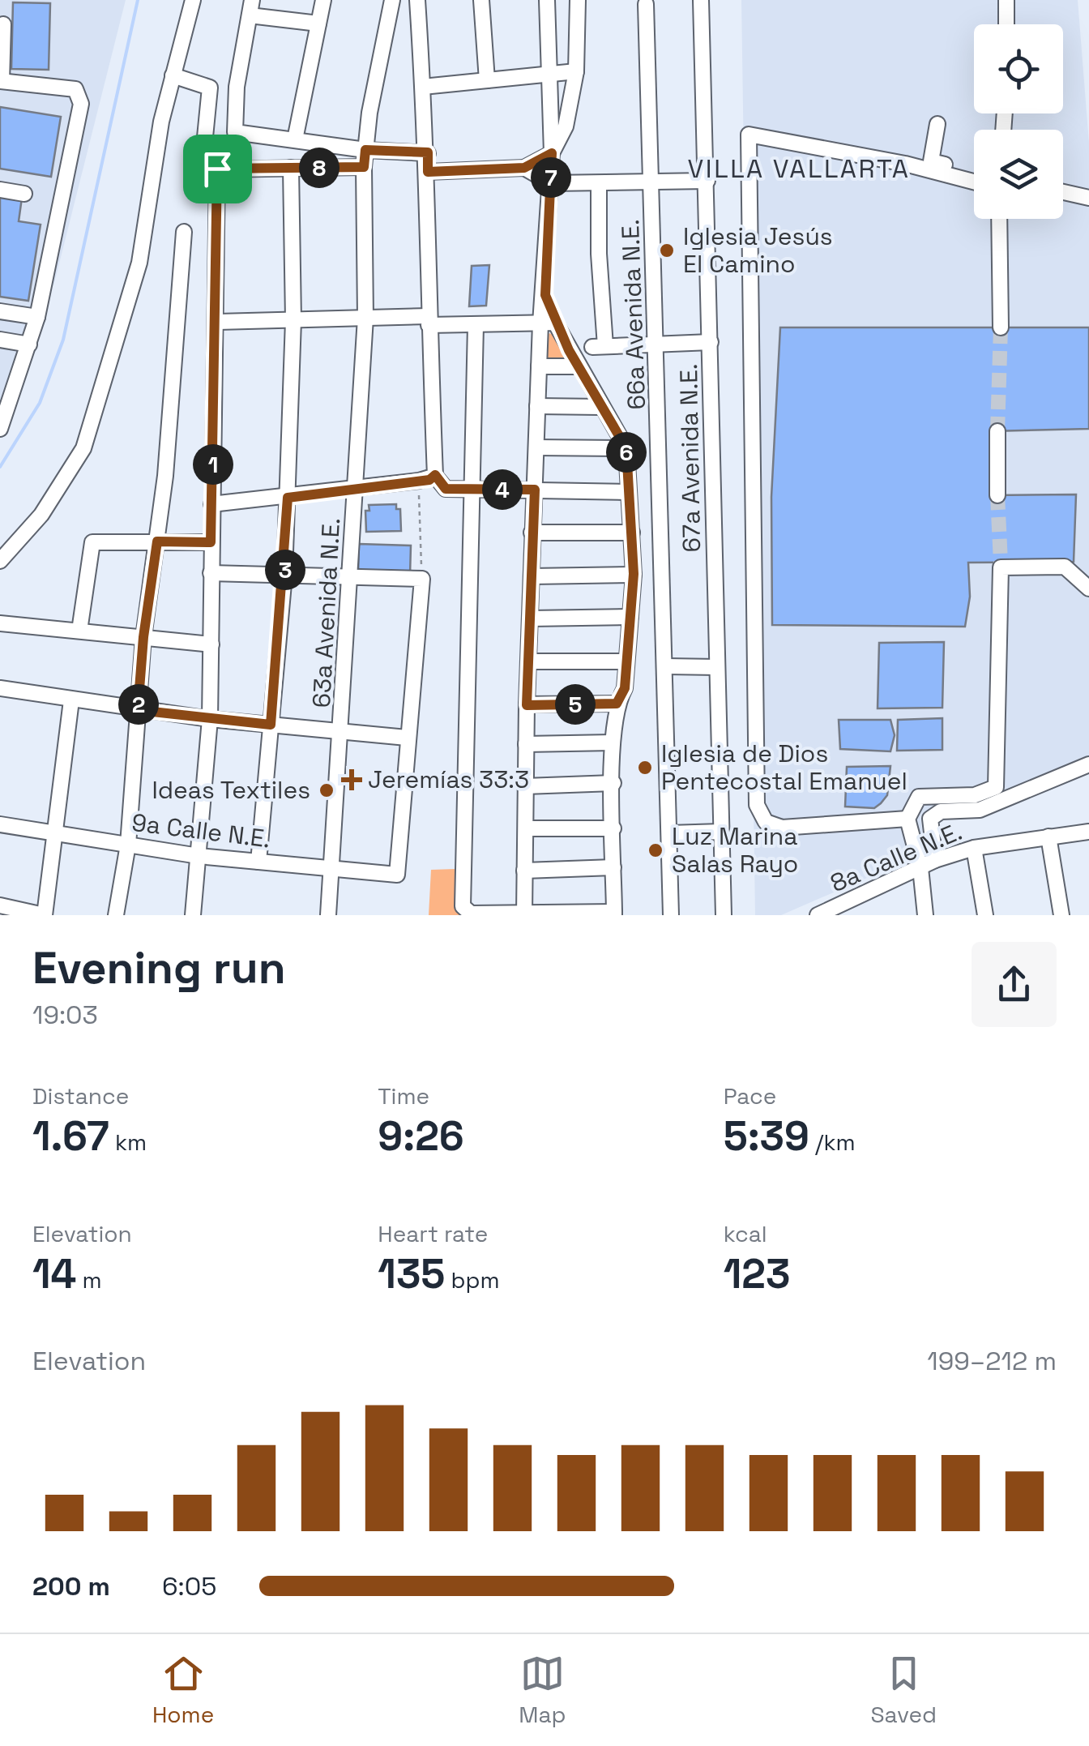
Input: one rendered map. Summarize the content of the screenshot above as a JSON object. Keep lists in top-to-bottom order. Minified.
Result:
{"streets":{"street":["66a Avenida N.E.","67a Avenida N.E.","63a Avenida N.E.","9a Calle N.E.","8a Calle N.E."]},"crossings":[["63a Avenida N.E.","9a Calle N.E."]],"districts":["VILLA VALLARTA"],"places":{"other":["Iglesia Jesús El Camino","Iglesia de Dios Pentecostal Emanuel","Ideas Textiles","Luz Marina Salas Rayo"],"health":["Jeremías 33:3"]},"page":{"pins":["8","7","6","1","4","3","2","5"],"heading":["Evening run","19:03"],"stats":[["Distance","1.67 km"],["Time","9:26"],["Pace","5:39 /km"],["Elevation","14 m"],["Heart rate","135 bpm"],["kcal","123"]],"chart":["Elevation","199–212 m"],"list":[{"name":"200 m","note":"6:05"}],"tabs":["Home","Map","Saved"]}}
